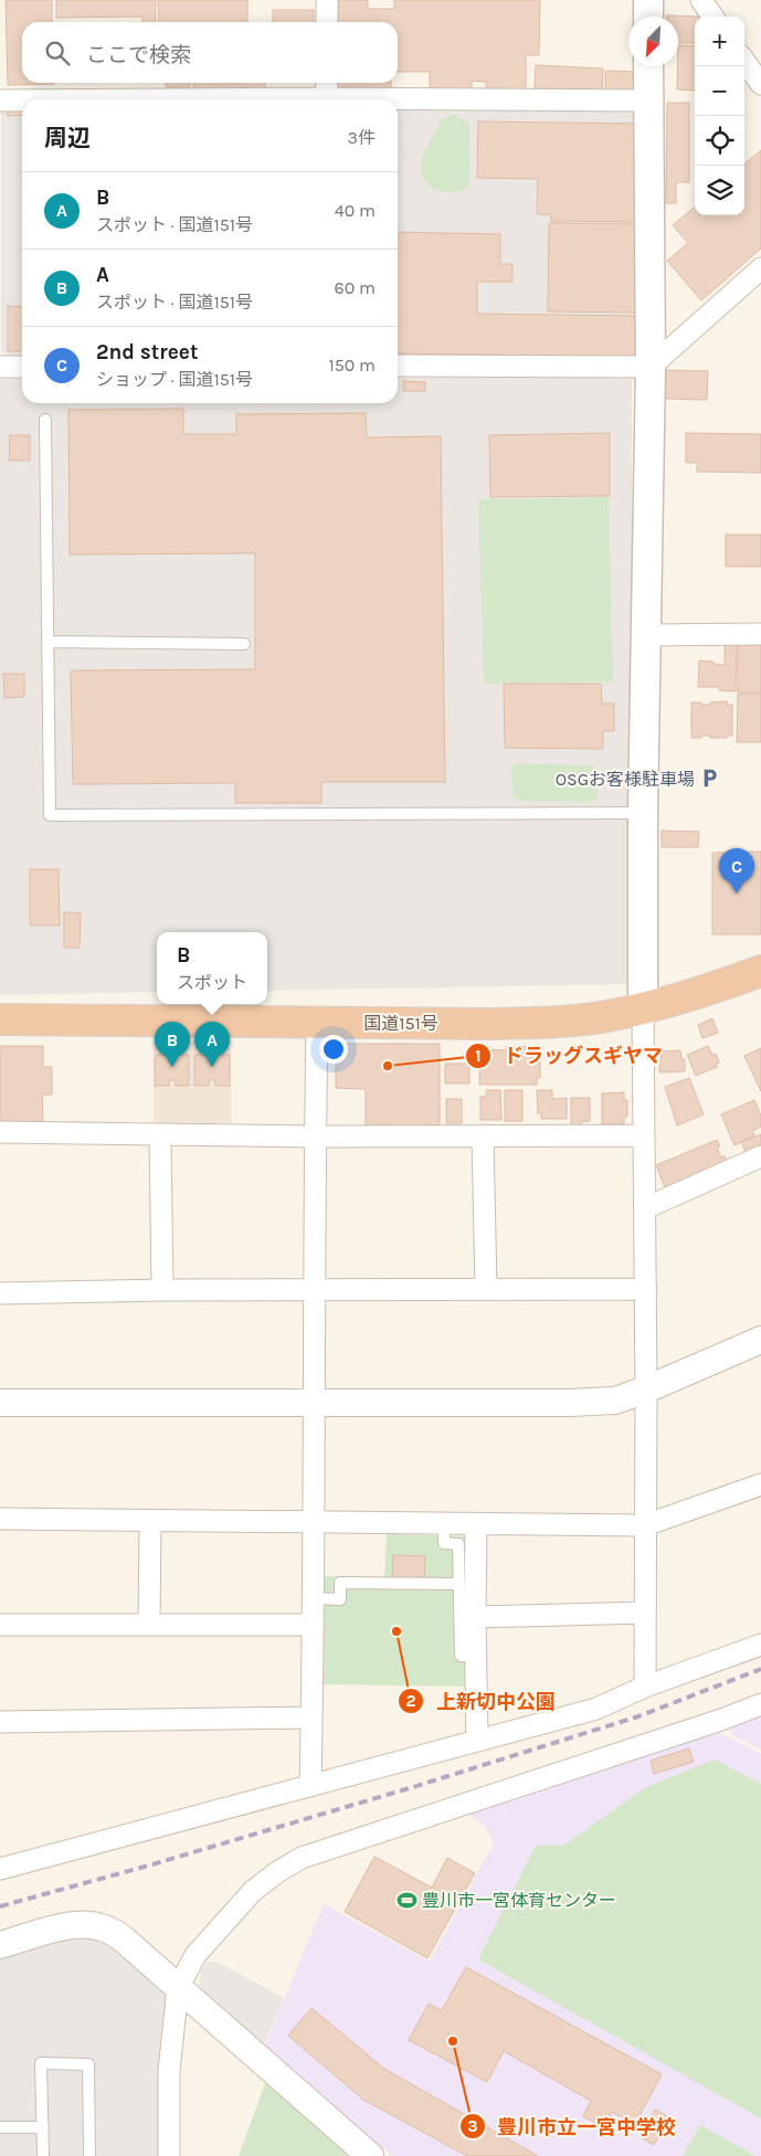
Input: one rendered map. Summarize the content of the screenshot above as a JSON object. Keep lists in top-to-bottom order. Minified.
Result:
{"streets":{"highway":["国道151号"]},"places":{"parking":["OSGお客様駐車場"],"other":["ドラッグスギヤマ","上新切中公園","豊川市立一宮中学校"],"sports":["豊川市一宮体育センター"]},"north":"bottom left","page":{"map_buttons":["+","−"],"search":"ここで検索","heading":["周辺","3件"],"list":[{"mark":"A","name":"B","note":"スポット · 国道151号","value":"40 m"},{"mark":"B","name":"A","note":"スポット · 国道151号","value":"60 m"},{"mark":"C","name":"2nd street","note":"ショップ · 国道151号","value":"150 m"}],"pins":["C","A","B"],"popup":["B","スポット"]}}
